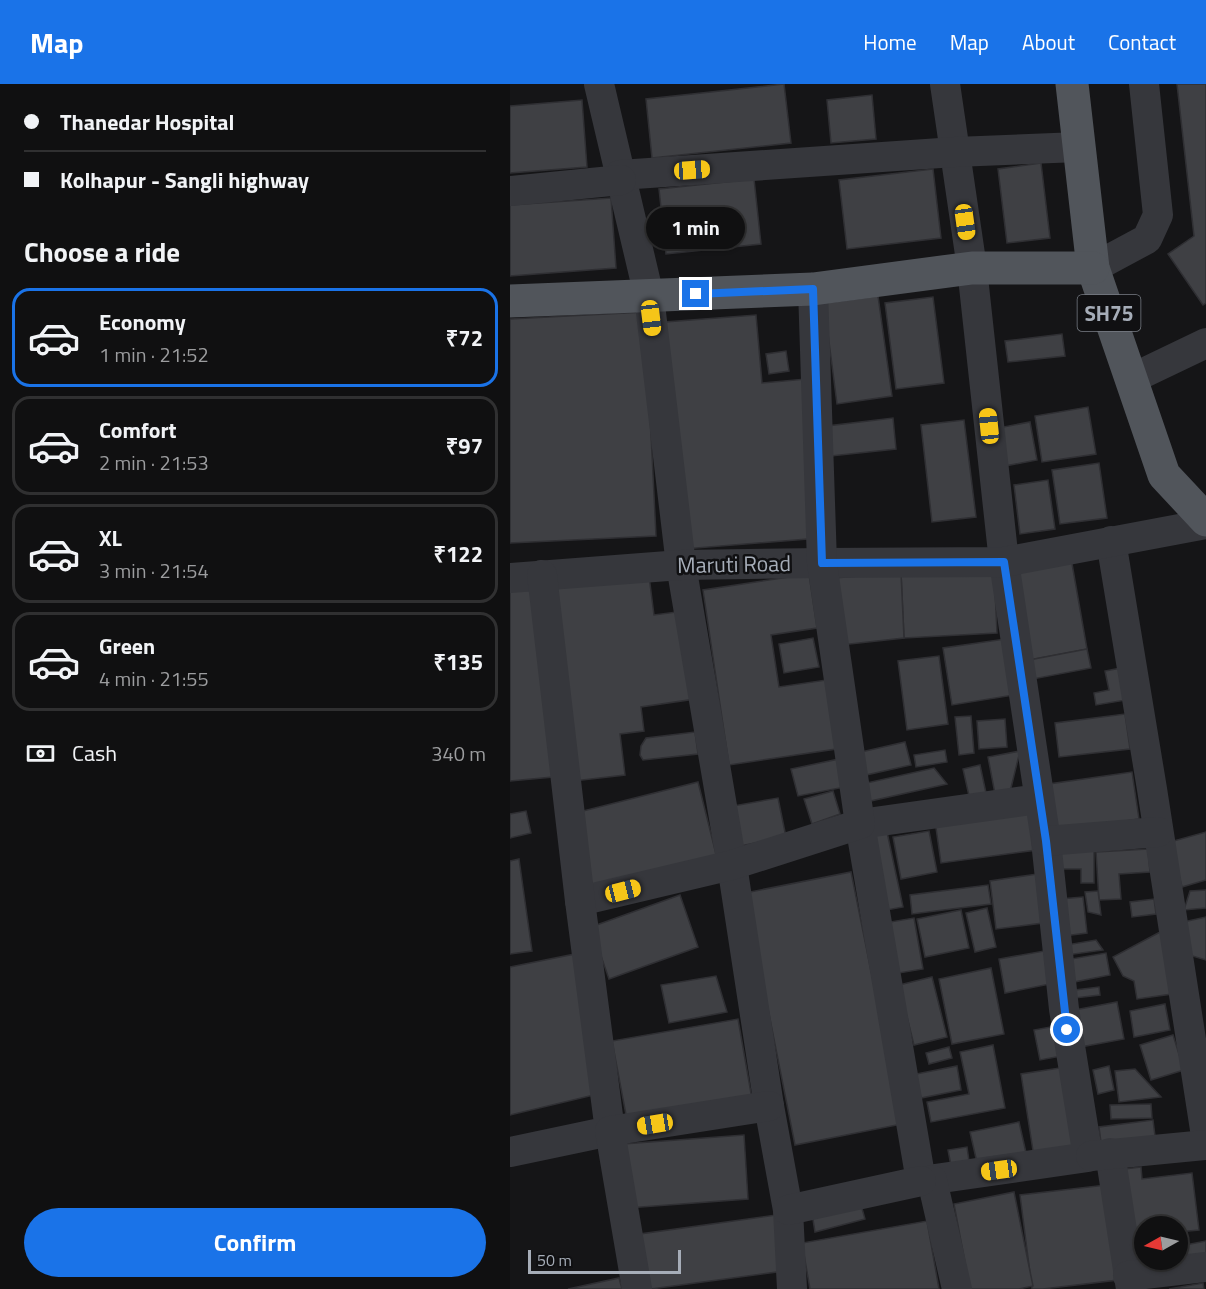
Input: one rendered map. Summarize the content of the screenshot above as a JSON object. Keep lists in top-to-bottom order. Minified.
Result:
{"streets":{"main road":["SH75"],"street":["Maruti Road"]},"crossings":[["SH75","Maruti Road"]],"scale_bar":"50 m","north":"left","page":{"header":"Map","nav":["Home","Map","About","Contact"],"banner":["Thanedar Hospital","Kolhapur - Sangli highway"],"bubble":"1 min","heading":"Choose a ride","list":[{"name":"Economy","note":"1 min · 21:52","value":"₹72"},{"name":"Comfort","note":"2 min · 21:53","value":"₹97"},{"name":"XL","note":"3 min · 21:54","value":"₹122"},{"name":"Green","note":"4 min · 21:55","value":"₹135"}],"pay":["Cash","340 m"],"buttons":"Confirm","scale":"50 m"}}
